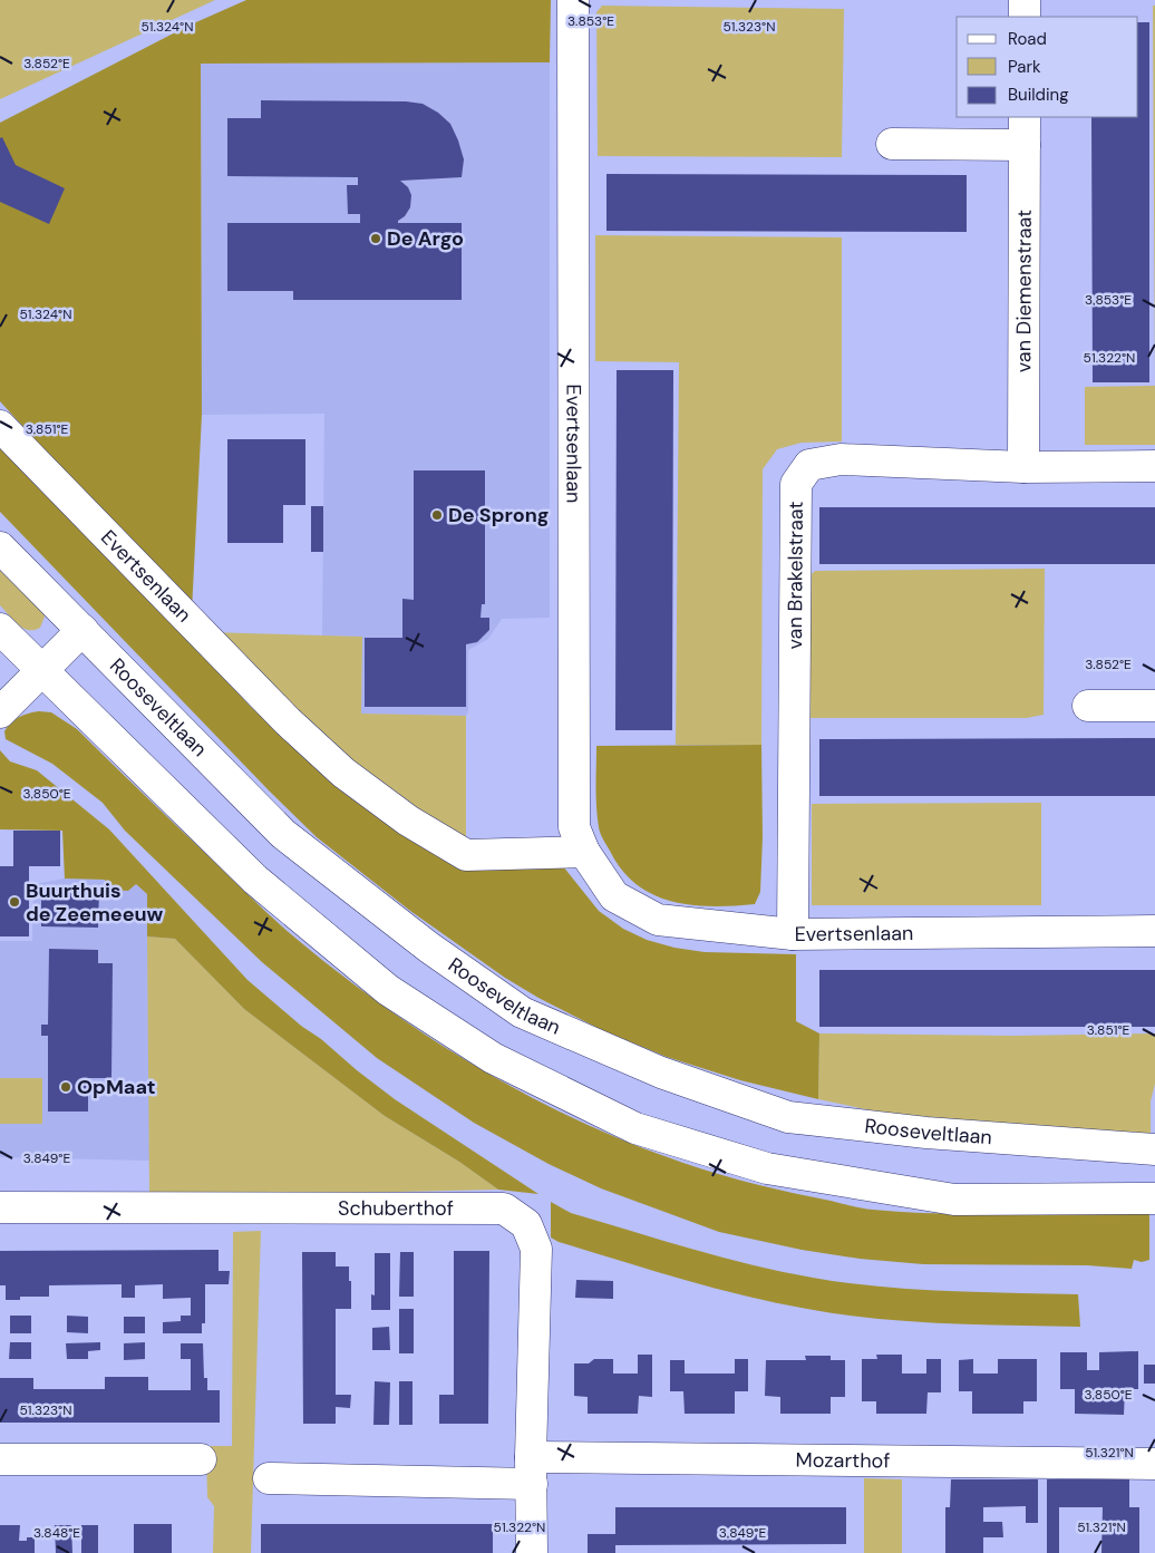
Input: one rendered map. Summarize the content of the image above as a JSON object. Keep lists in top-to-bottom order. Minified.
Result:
{"streets":{"street":["van Diemenstraat","Evertsenlaan","van Brakelstraat","Rooseveltlaan","Schuberthof","Mozarthof"]},"crossings":[["van Diemenstraat","van Brakelstraat"],["Evertsenlaan","van Brakelstraat"],["Schuberthof","Mozarthof"]],"places":["De Argo","De Sprong","Buurthuis de Zeemeeuw","OpMaat"],"legend":["Road","Park","Building"],"coordinates":["3.853°E","51.324°N","51.323°N","3.852°E","51.322°N","3.851°E","3.850°E","3.849°E","51.321°N","3.848°E"]}
